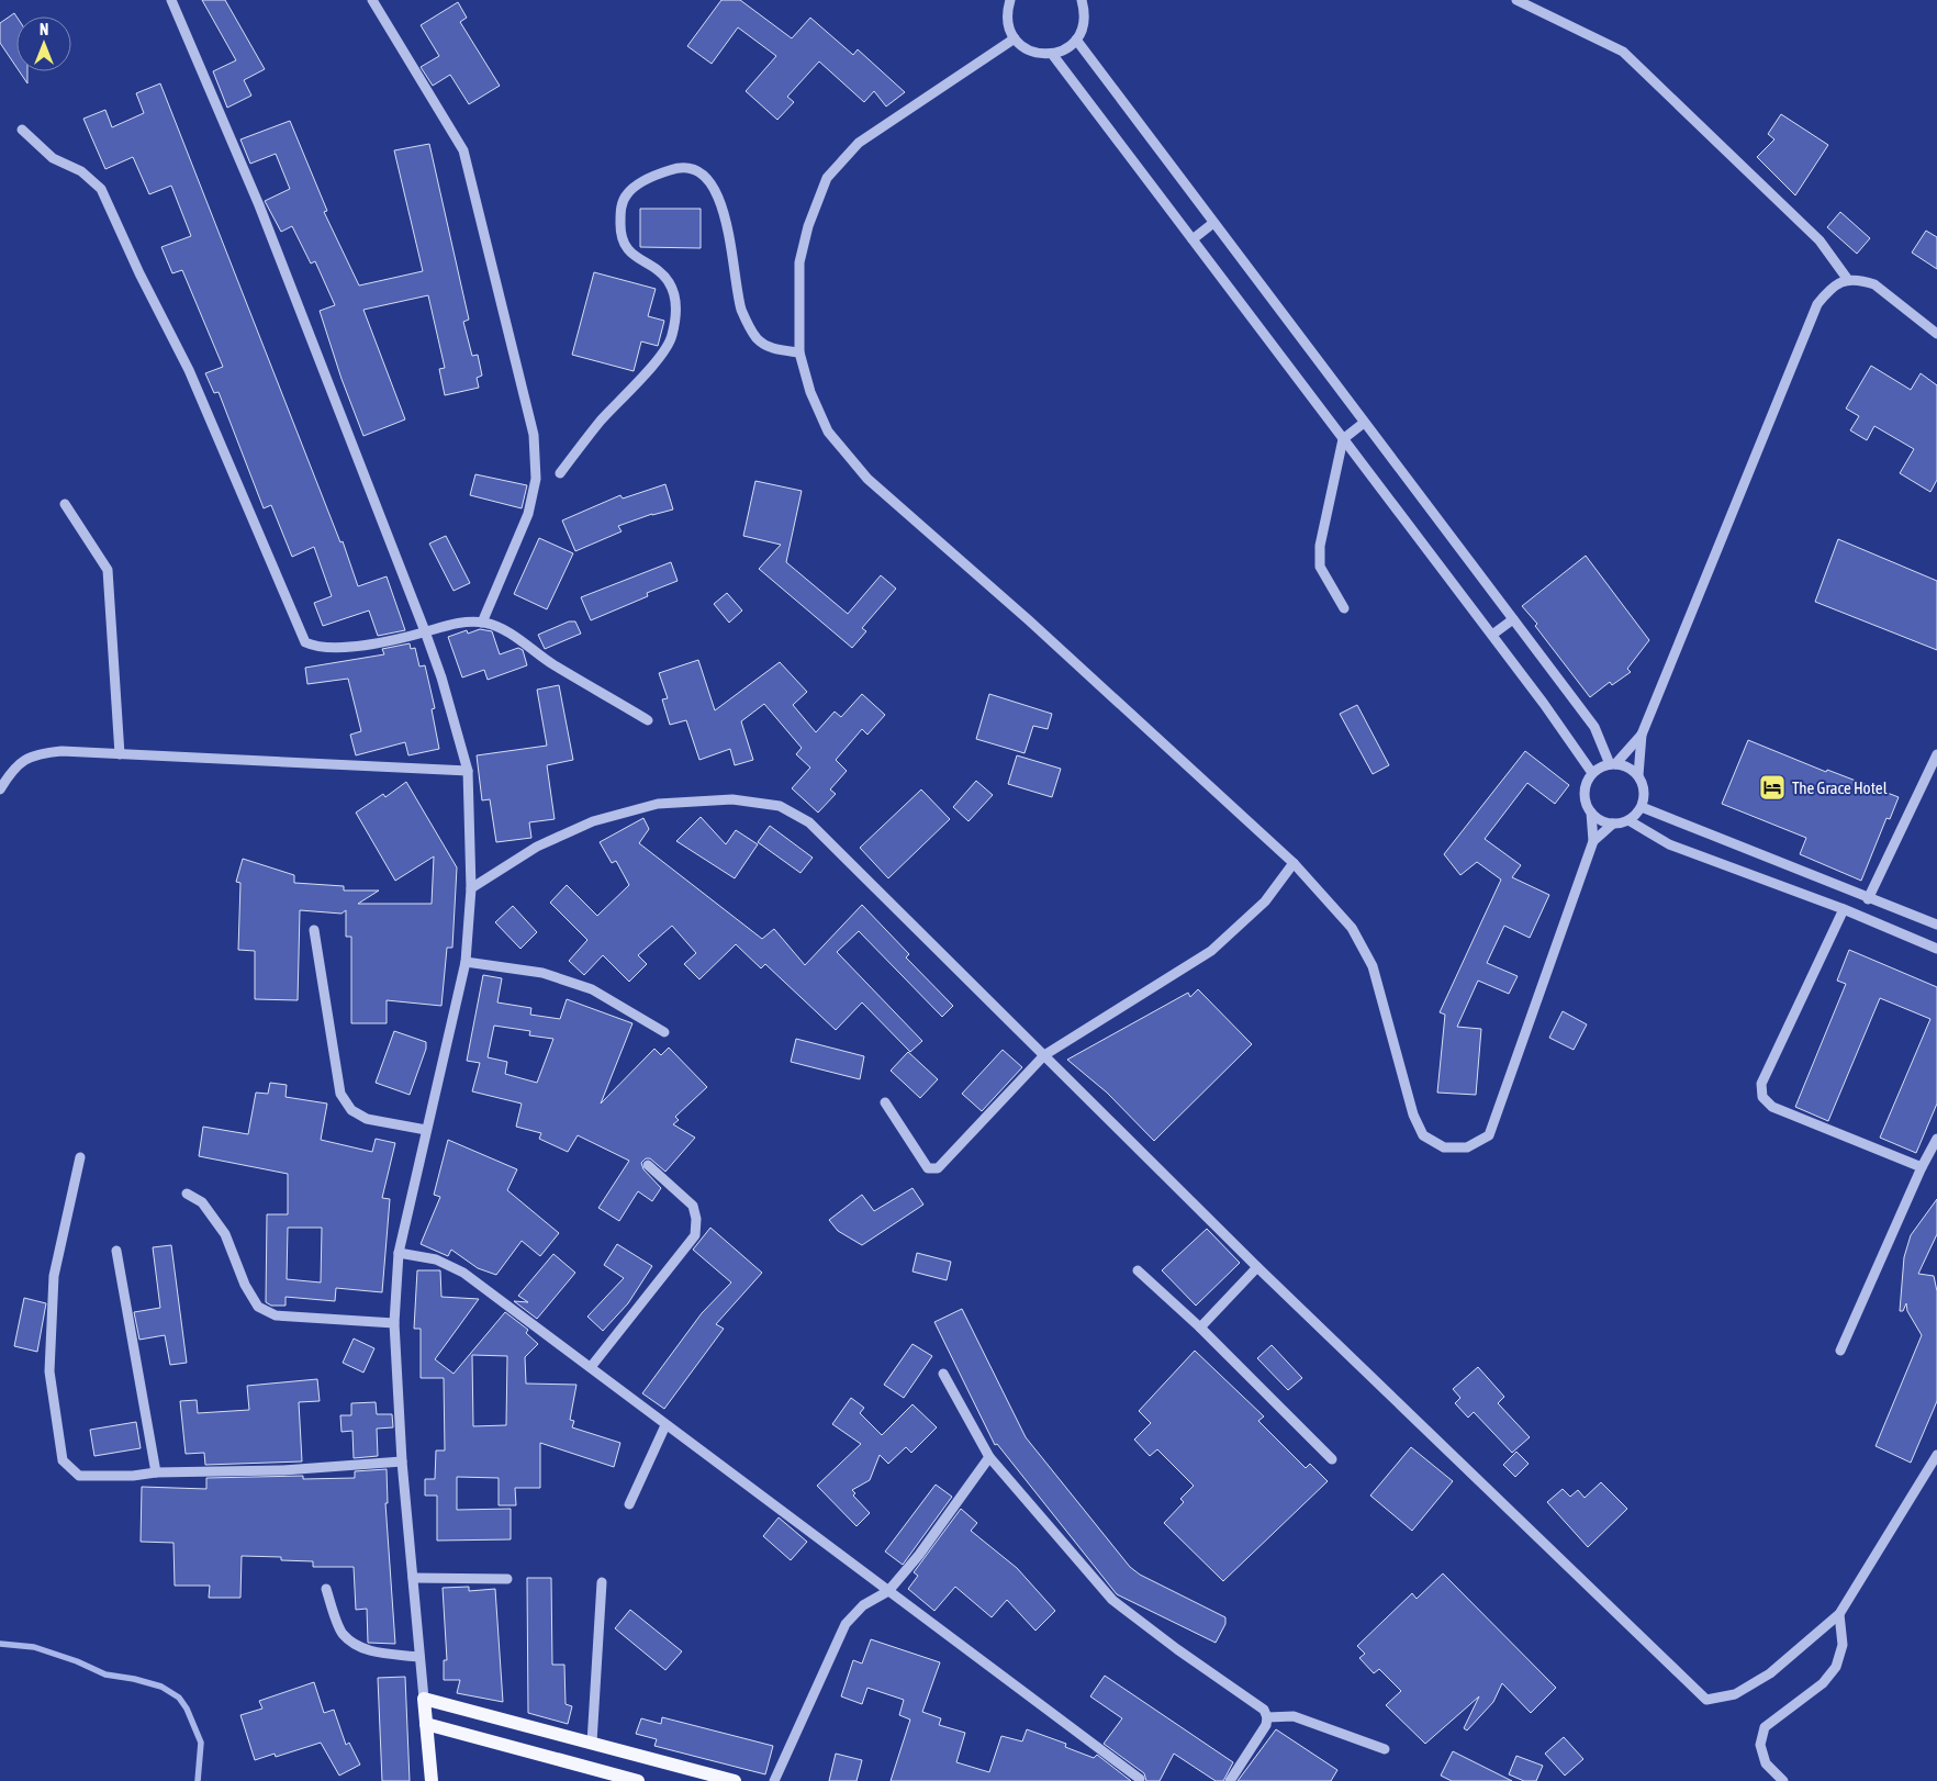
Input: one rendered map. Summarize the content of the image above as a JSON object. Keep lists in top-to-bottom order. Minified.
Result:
{"places":{"hotel":["The Grace Hotel"]},"north":"top"}
